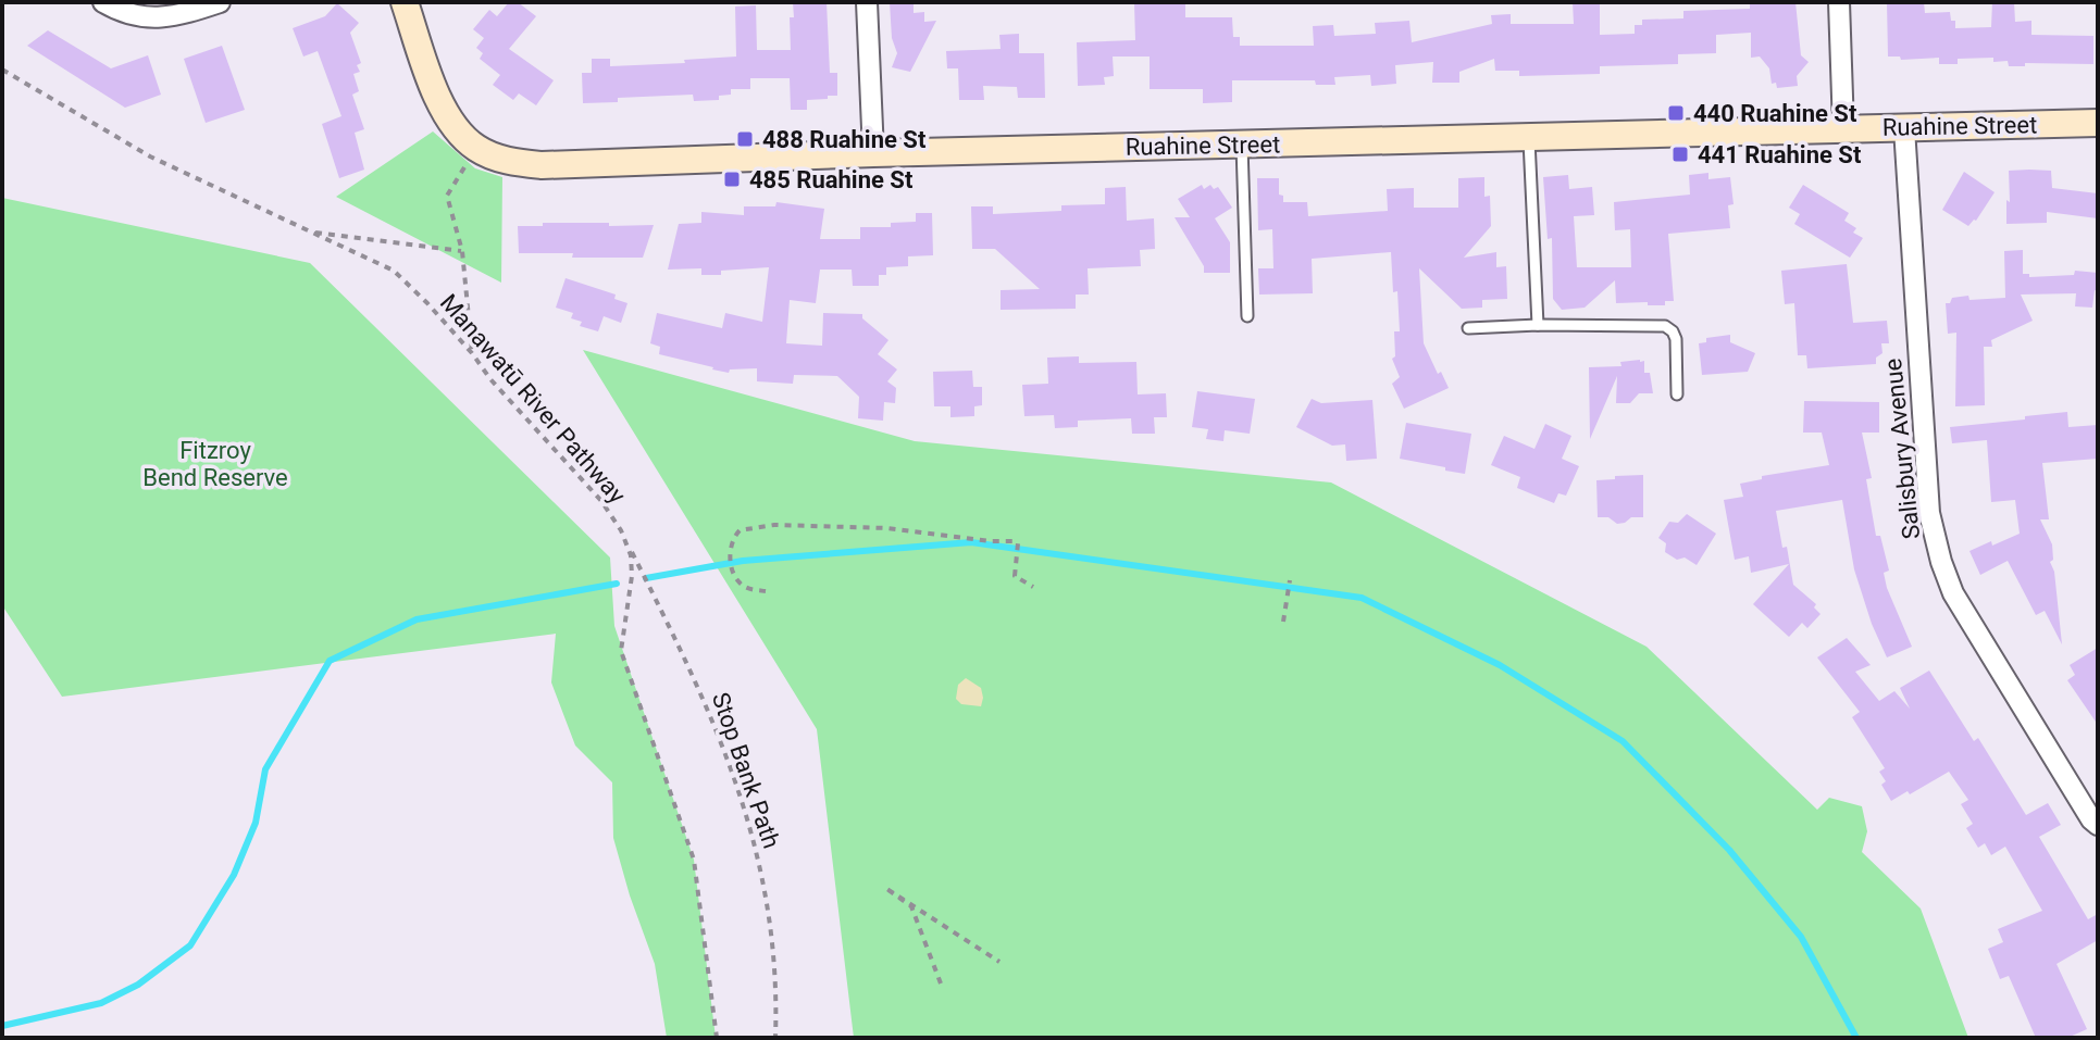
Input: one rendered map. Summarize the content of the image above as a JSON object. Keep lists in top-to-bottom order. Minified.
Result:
{"streets":{"street":["Ruahine Street","Salisbury Avenue"],"path":["Manawatū River Pathway","Stop Bank Path"]},"crossings":[["Ruahine Street","Salisbury Avenue"],["Manawatū River Pathway","Stop Bank Path"]],"parks":["Fitzroy Bend Reserve"],"places":{"transit":["440 Ruahine St","488 Ruahine St","441 Ruahine St","485 Ruahine St"]}}
